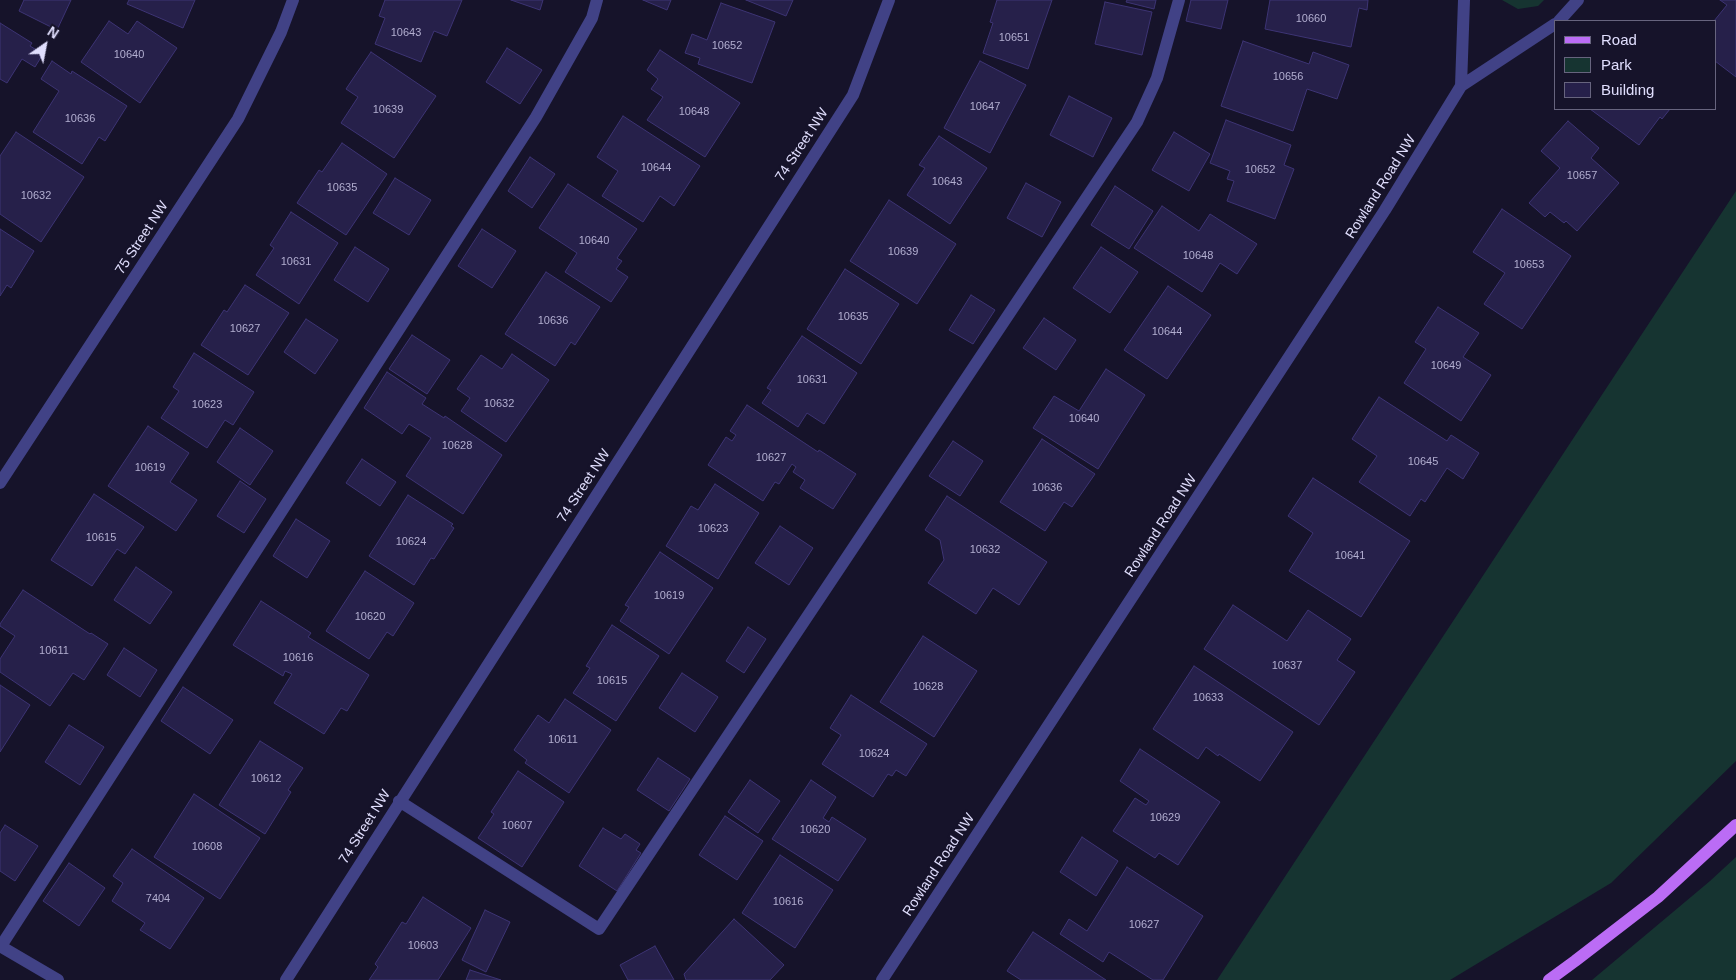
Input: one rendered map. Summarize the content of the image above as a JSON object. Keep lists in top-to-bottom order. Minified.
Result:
{"streets":{"street":["74 Street NW","Rowland Road NW","75 Street NW"]},"house_numbers":["10660","10643","10651","10652","10640","10656","10647","10639","10648","10636","10644","10652","10657","10643","10635","10632","10640","10639","10648","10631","10653","10635","10636","10627","10644","10649","10631","10632","10623","10640","10628","10627","10645","10619","10636","10623","10615","10624","10632","10641","10619","10620","10611","10616","10637","10615","10628","10633","10611","10624","10612","10629","10607","10620","10608","7404","10616","10627","10603"],"legend":["Road","Park","Building"],"north":"top right"}
